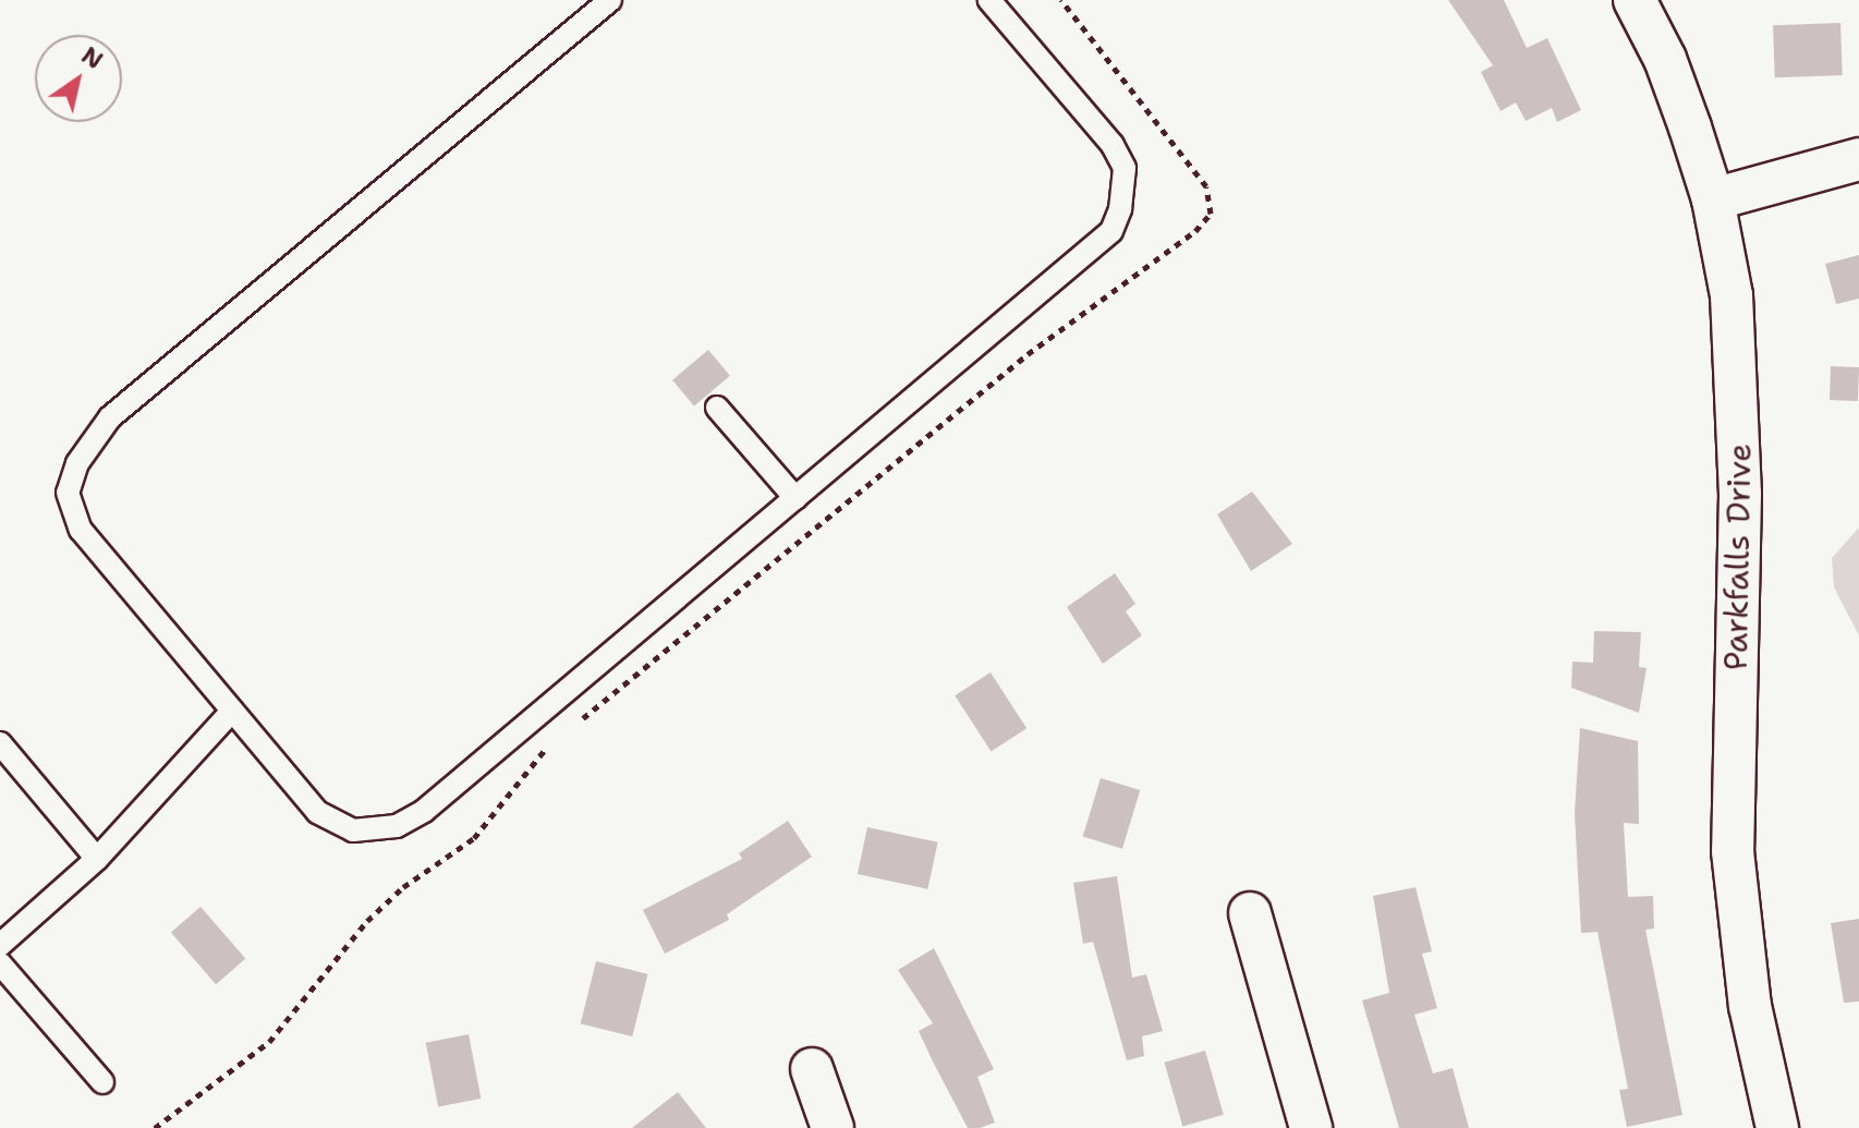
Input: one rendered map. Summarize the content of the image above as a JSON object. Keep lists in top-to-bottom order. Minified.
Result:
{"streets":{"street":["Parkfalls Drive"]},"north":"top right"}
